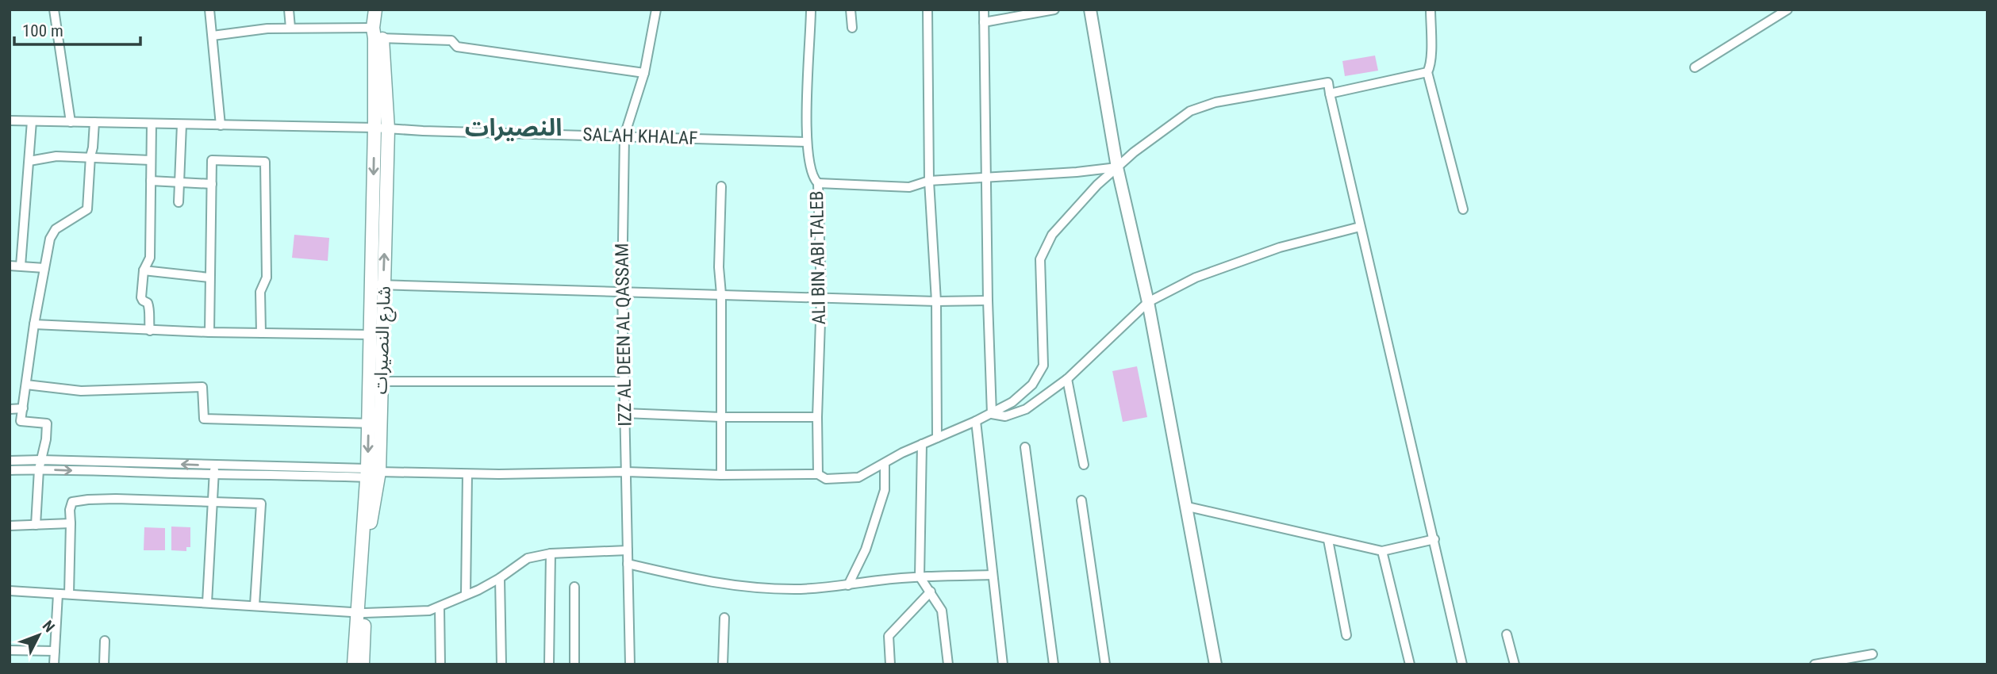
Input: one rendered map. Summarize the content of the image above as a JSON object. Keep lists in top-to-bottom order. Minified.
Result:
{"streets":{"main road":["شارع النصيرات"],"street":["SALAH KHALAF","ALI BIN ABI TALEB","IZZ AL DEEN AL QASSAM"]},"crossings":[["SALAH KHALAF","ALI BIN ABI TALEB"],["SALAH KHALAF","IZZ AL DEEN AL QASSAM"],["SALAH KHALAF","شارع النصيرات"]],"districts":["النصيرات"],"scale_bar":"100 m","north":"top right"}
